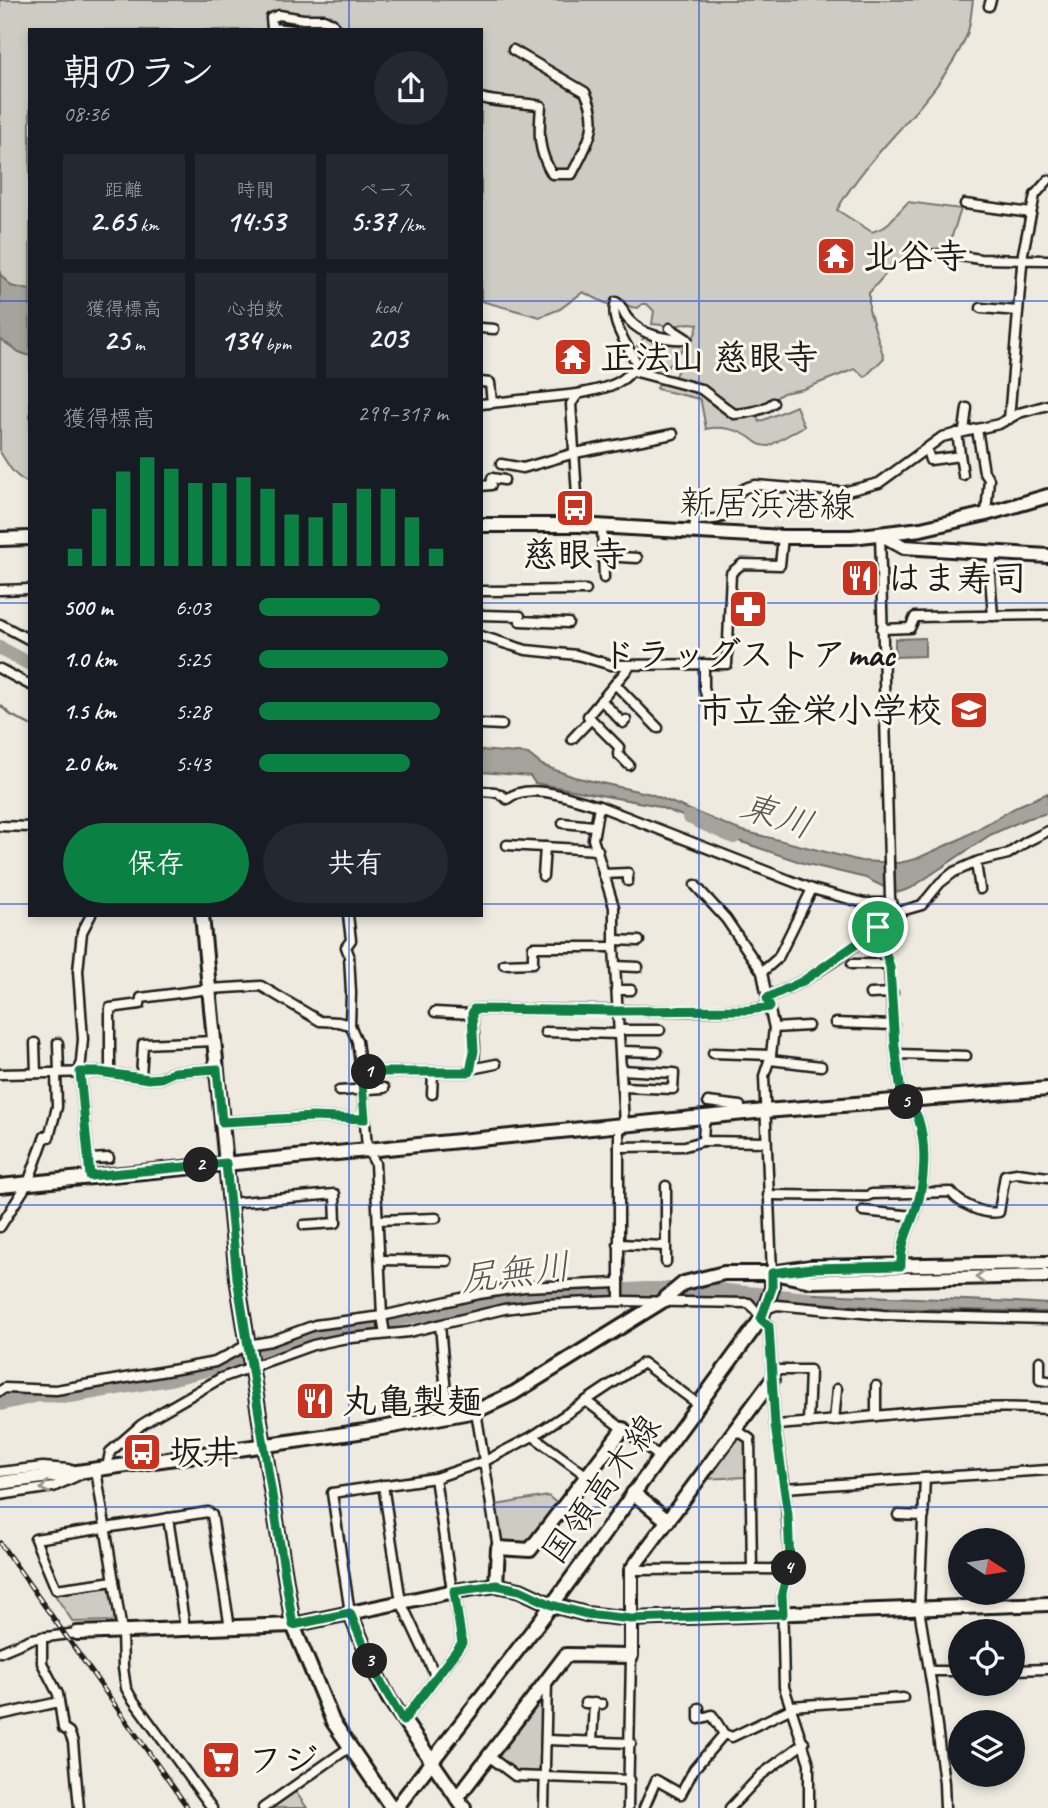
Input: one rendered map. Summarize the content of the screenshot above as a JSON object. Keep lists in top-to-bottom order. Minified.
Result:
{"streets":{"street":["新居浜港線","国領高木線"]},"water":["東川","尻無川"],"places":{"temple":["北谷寺","正法山 慈眼寺"],"bus stop":["慈眼寺","坂井"],"restaurant":["はま寿司","丸亀製麺"],"pharmacy":["ドラッグストアmac"],"school or university":["市立金栄小学校"],"supermarket":["フジ"]},"north":"right","page":{"heading":["朝のラン","08:36"],"stats":[["距離","2.65 km"],["時間","14:53"],["ペース","5:37 /km"],["獲得標高","25 m"],["心拍数","134 bpm"],["kcal","203"]],"chart":["獲得標高","299–317 m"],"list":[{"name":"500 m","note":"6:03"},{"name":"1.0 km","note":"5:25"},{"name":"1.5 km","note":"5:28"},{"name":"2.0 km","note":"5:43"}],"buttons":["保存","共有"],"pins":["1","5","2","4","3"]}}
